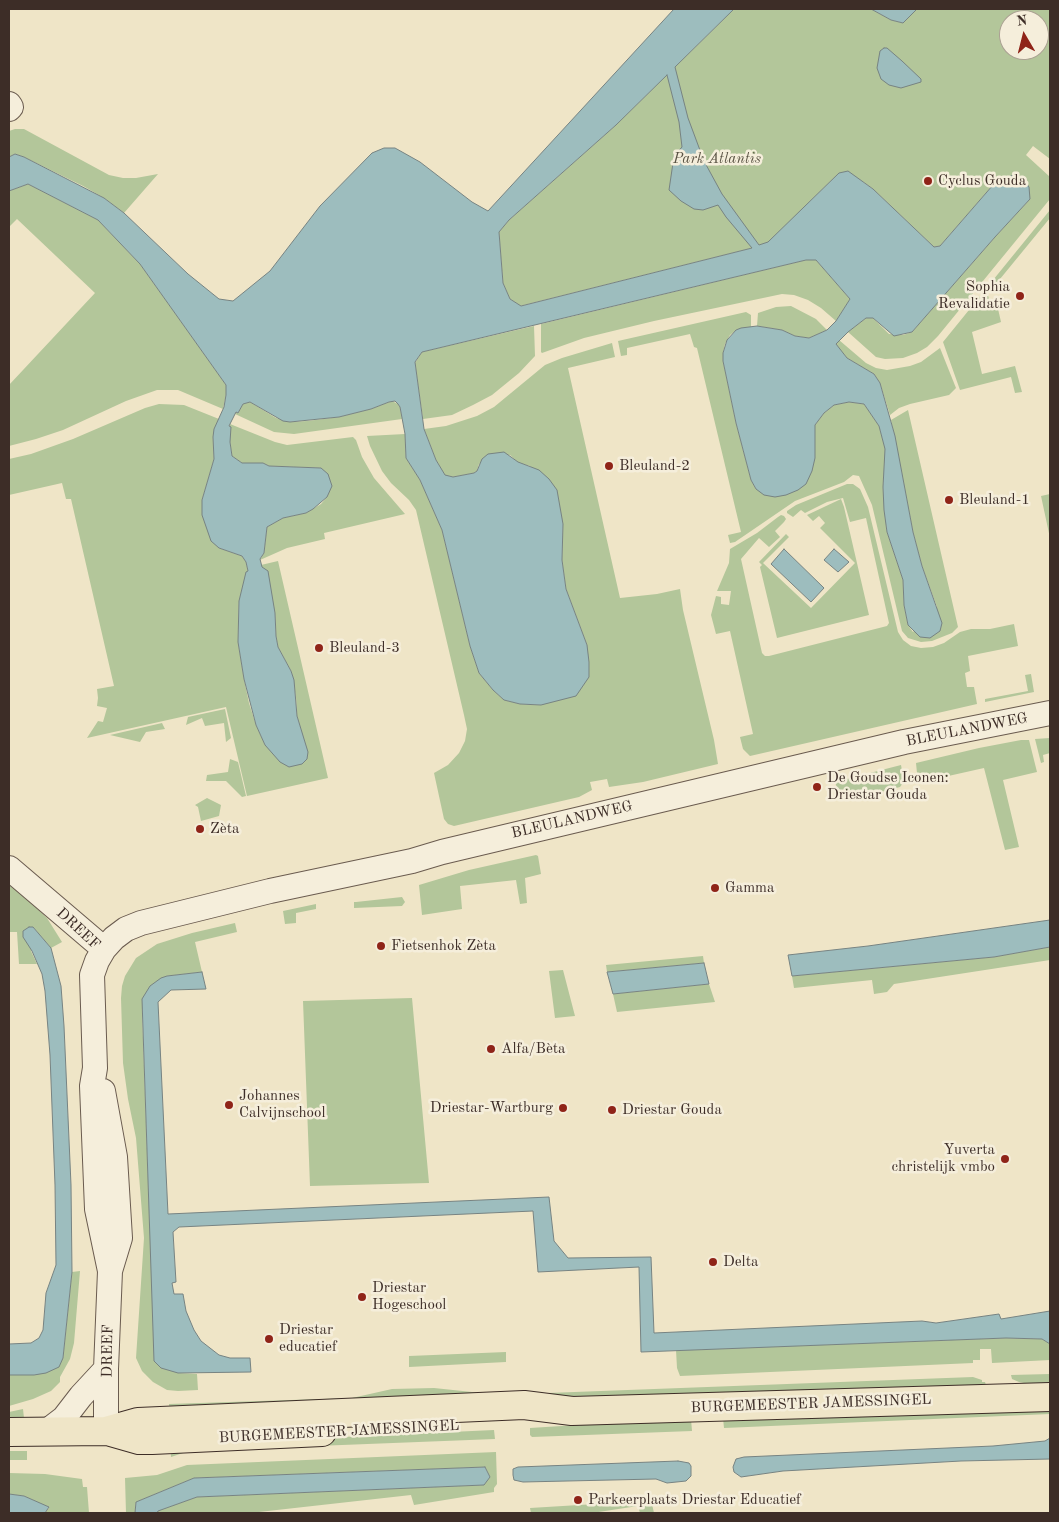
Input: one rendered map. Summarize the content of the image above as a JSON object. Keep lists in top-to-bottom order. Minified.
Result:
{"streets":{"main road":["BURGEMEESTER JAMESSINGEL"],"street":["BLEULANDWEG","DREEF"]},"crossings":[["BLEULANDWEG","DREEF"],["DREEF","BURGEMEESTER JAMESSINGEL"]],"parks":["Park Atlantis"],"places":["Cyclus Gouda","Sophia Revalidatie","Bleuland-2","Bleuland-1","Bleuland-3","De Goudse Iconen: Driestar Gouda","Zèta","Gamma","Fietsenhok Zèta","Alfa/Bèta","Johannes Calvijnschool","Driestar-Wartburg","Driestar Gouda","Yuverta christelijk vmbo","Delta","Driestar Hogeschool","Driestar educatief","Parkeerplaats Driestar Educatief"],"north":"top"}
